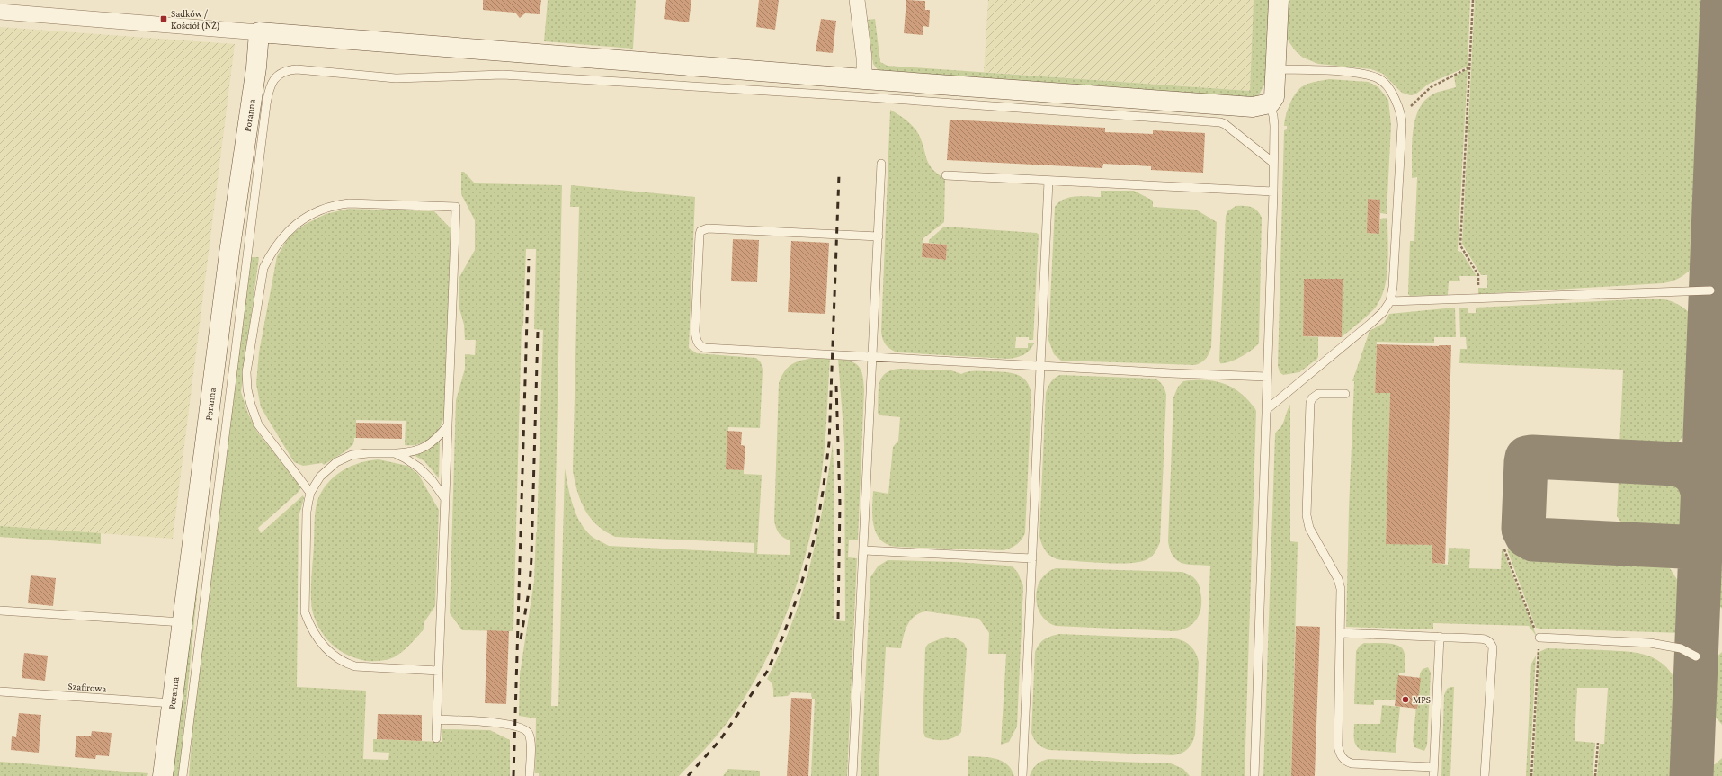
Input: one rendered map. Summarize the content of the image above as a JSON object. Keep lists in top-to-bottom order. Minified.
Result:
{"streets":{"street":["Poranna"],"lane":["Szafirowa"]},"crossings":[["Poranna","Szafirowa"]],"places":{"transit":["Sadków / Kościół (NŻ)"],"other":["MPS"]}}
